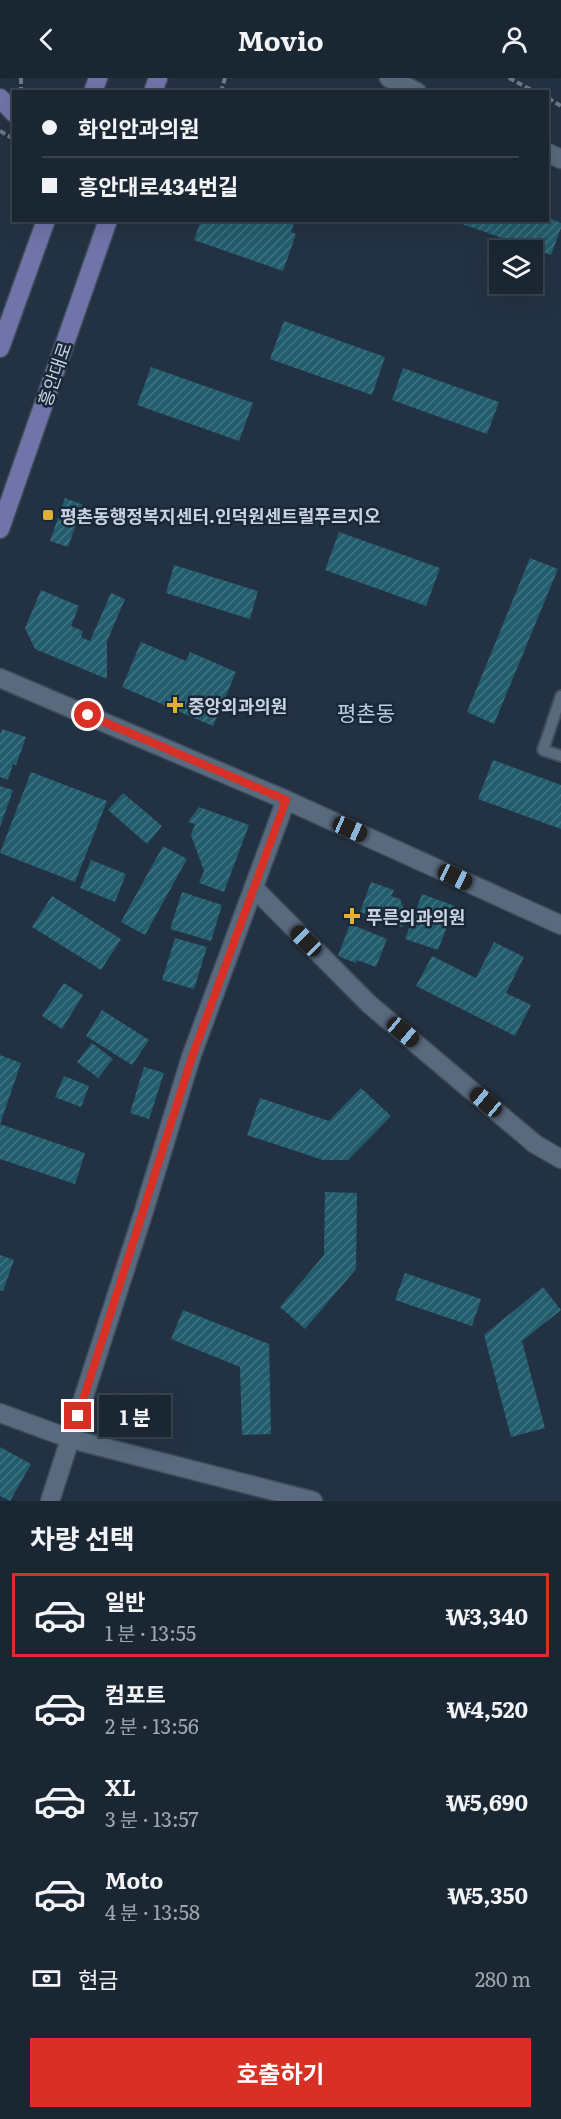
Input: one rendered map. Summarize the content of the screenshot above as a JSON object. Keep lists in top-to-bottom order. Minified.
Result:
{"streets":{"main road":["흥안대로"]},"districts":["평촌동"],"places":{"transit":["평촌동행정복지센터.인덕원센트럴푸르지오"],"health":["중앙외과의원","푸른외과의원"]},"page":{"header":"Movio","banner":["화인안과의원","흥안대로434번길"],"bubble":"1 분","heading":"차량 선택","list":[{"name":"일반","note":"1 분 · 13:55","value":"₩3,340"},{"name":"컴포트","note":"2 분 · 13:56","value":"₩4,520"},{"name":"XL","note":"3 분 · 13:57","value":"₩5,690"},{"name":"Moto","note":"4 분 · 13:58","value":"₩5,350"}],"pay":["현금","280 m"],"buttons":"호출하기"}}
